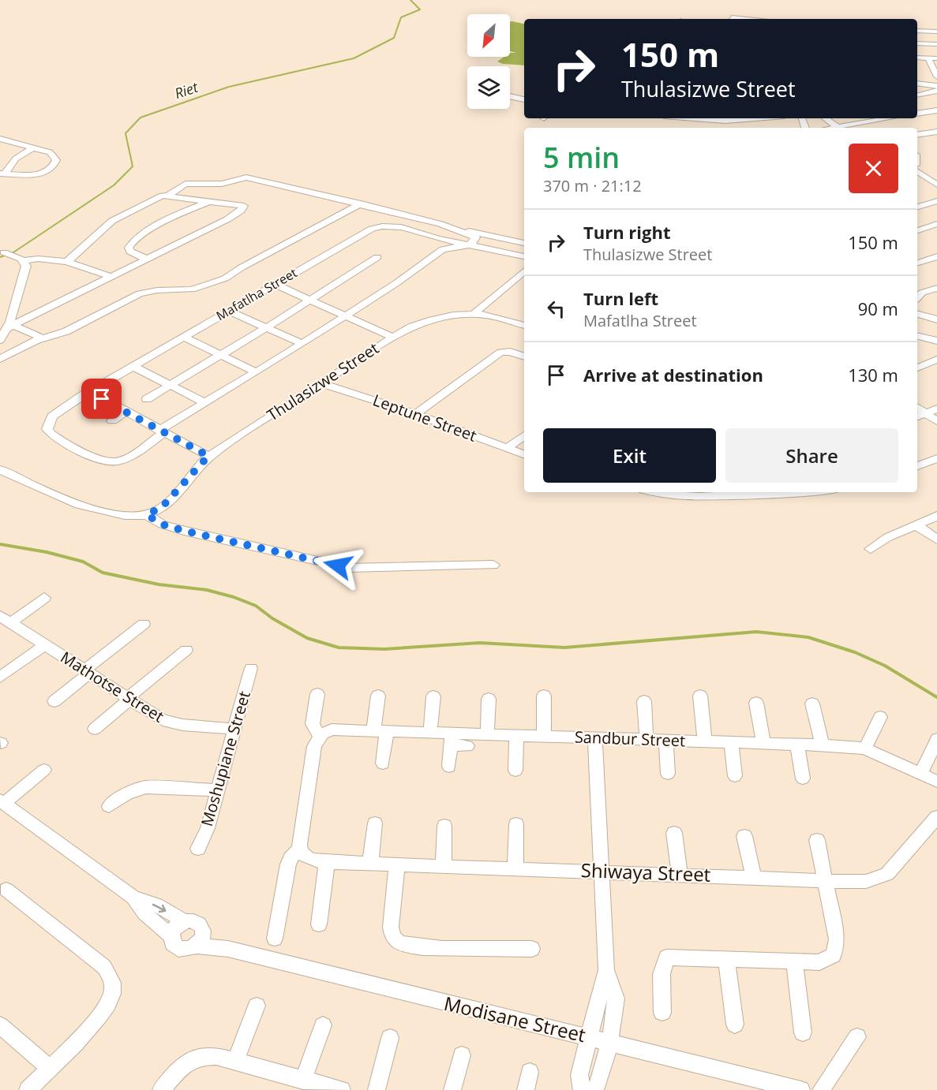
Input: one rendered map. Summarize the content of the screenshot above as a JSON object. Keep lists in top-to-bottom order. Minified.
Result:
{"streets":{"street":["Mafatlha Street","Thulasizwe Street","Leptune Street","Mathotse Street","Sandbur Street","Moshupiane Street","Shiwaya Street","Modisane Street"]},"crossings":[["Thulasizwe Street","Leptune Street"],["Mathotse Street","Moshupiane Street"]],"water":["Riet"],"north":"bottom left","page":{"turn":["150 m","Thulasizwe Street"],"heading":["5 min","370 m · 21:12"],"list":[{"name":"Turn right","note":"Thulasizwe Street","value":"150 m"},{"name":"Turn left","note":"Mafatlha Street","value":"90 m"},{"name":"Arrive at destination","value":"130 m"}],"buttons":["Exit","Share"]}}
